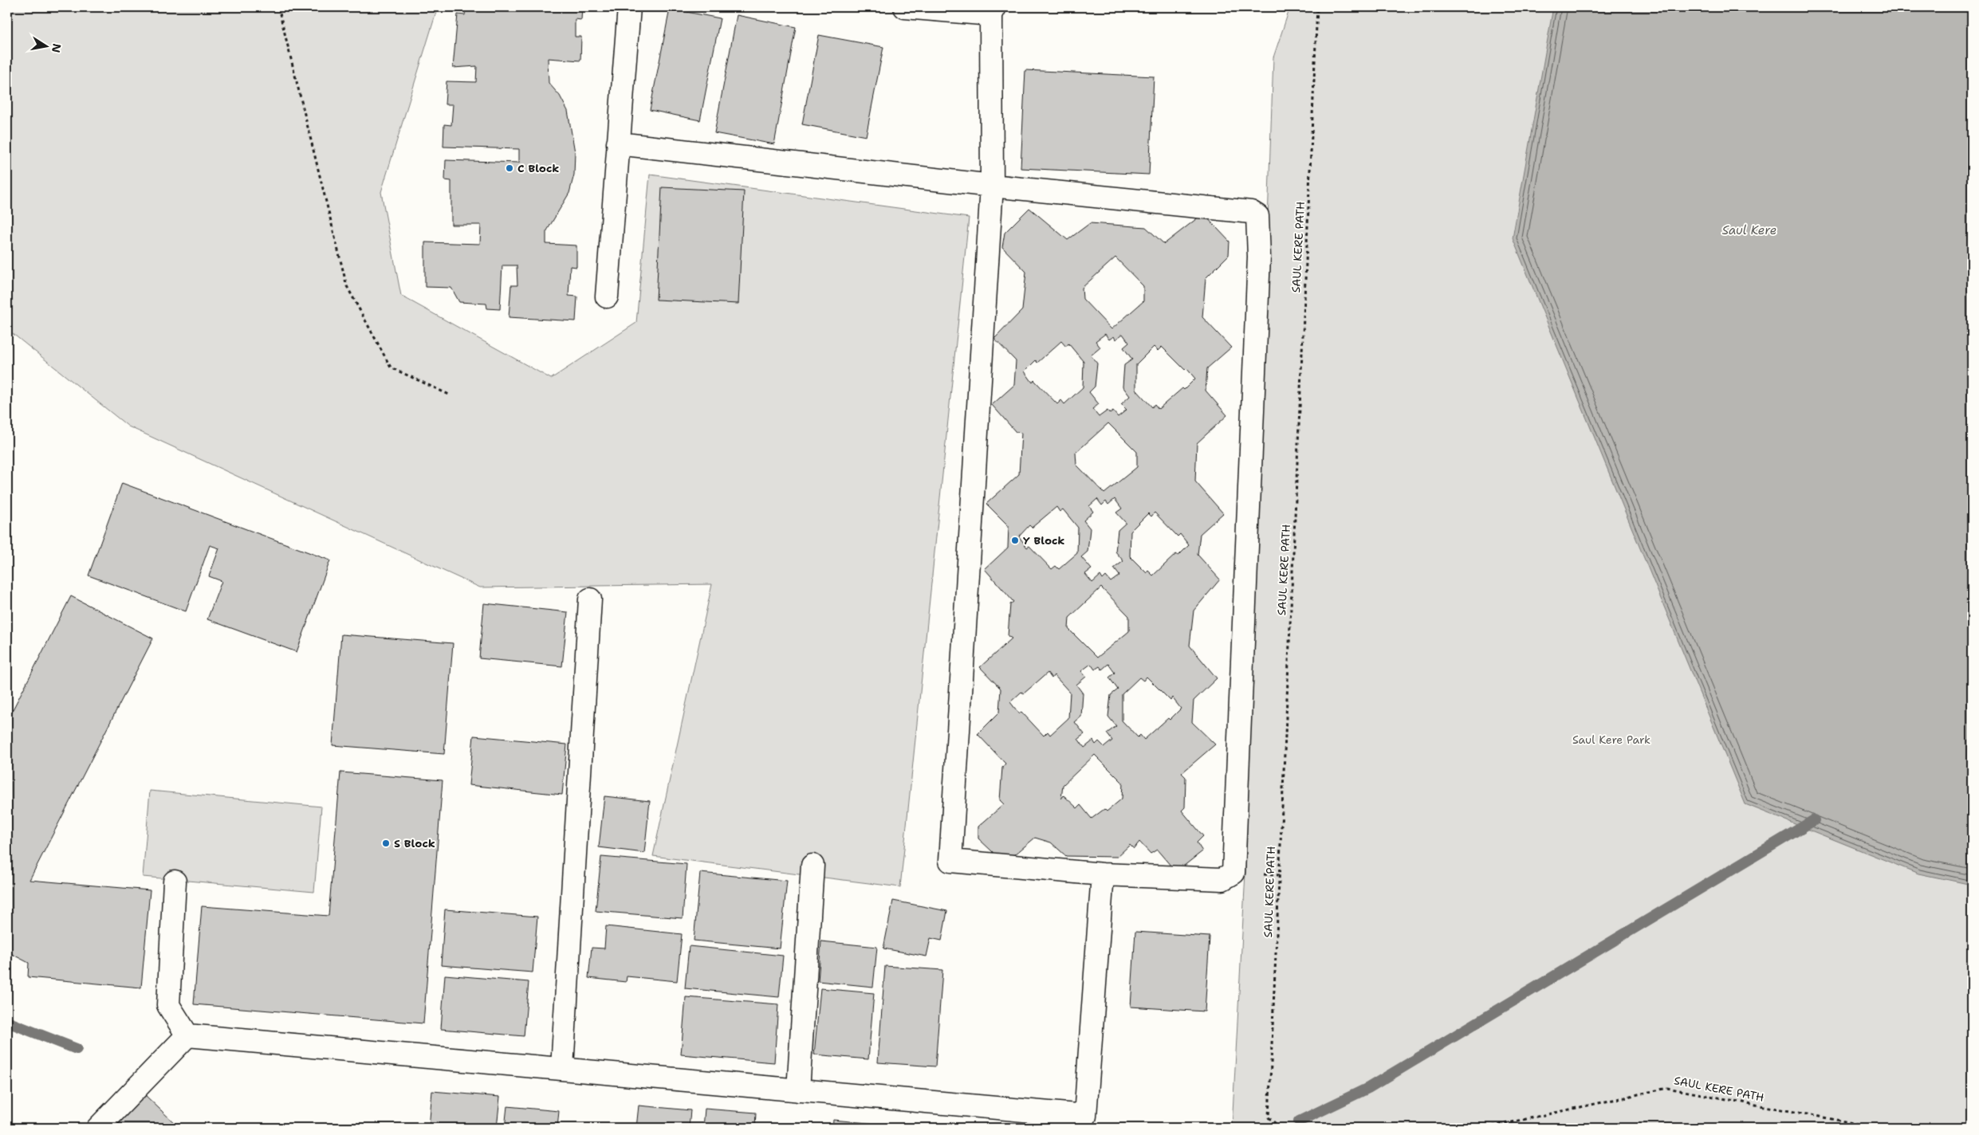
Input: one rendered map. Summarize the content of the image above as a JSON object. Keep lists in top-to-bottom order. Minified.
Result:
{"streets":{"path":["SAUL KERE PATH"]},"water":["Saul Kere"],"parks":["Saul Kere Park"],"places":["C Block","Y Block","S Block"],"north":"right"}
